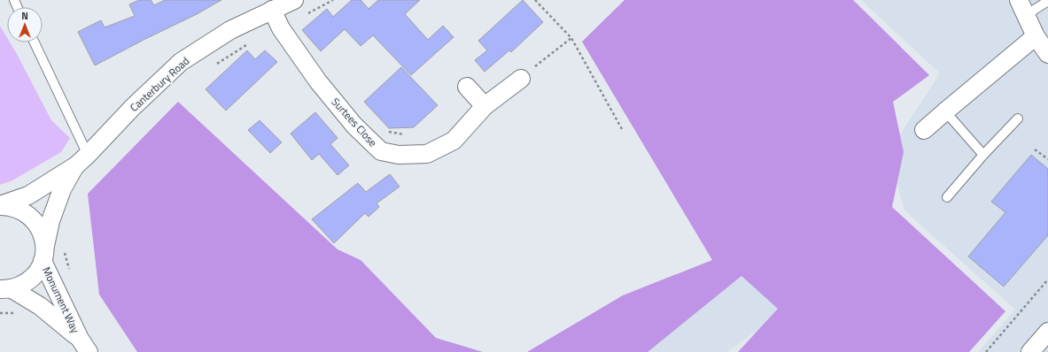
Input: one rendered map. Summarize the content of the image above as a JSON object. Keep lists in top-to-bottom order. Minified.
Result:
{"streets":{"street":["Canterbury Road","Surtees Close","Monument Way"]},"crossings":[["Canterbury Road","Surtees Close"],["Canterbury Road","Monument Way"]],"north":"top"}
